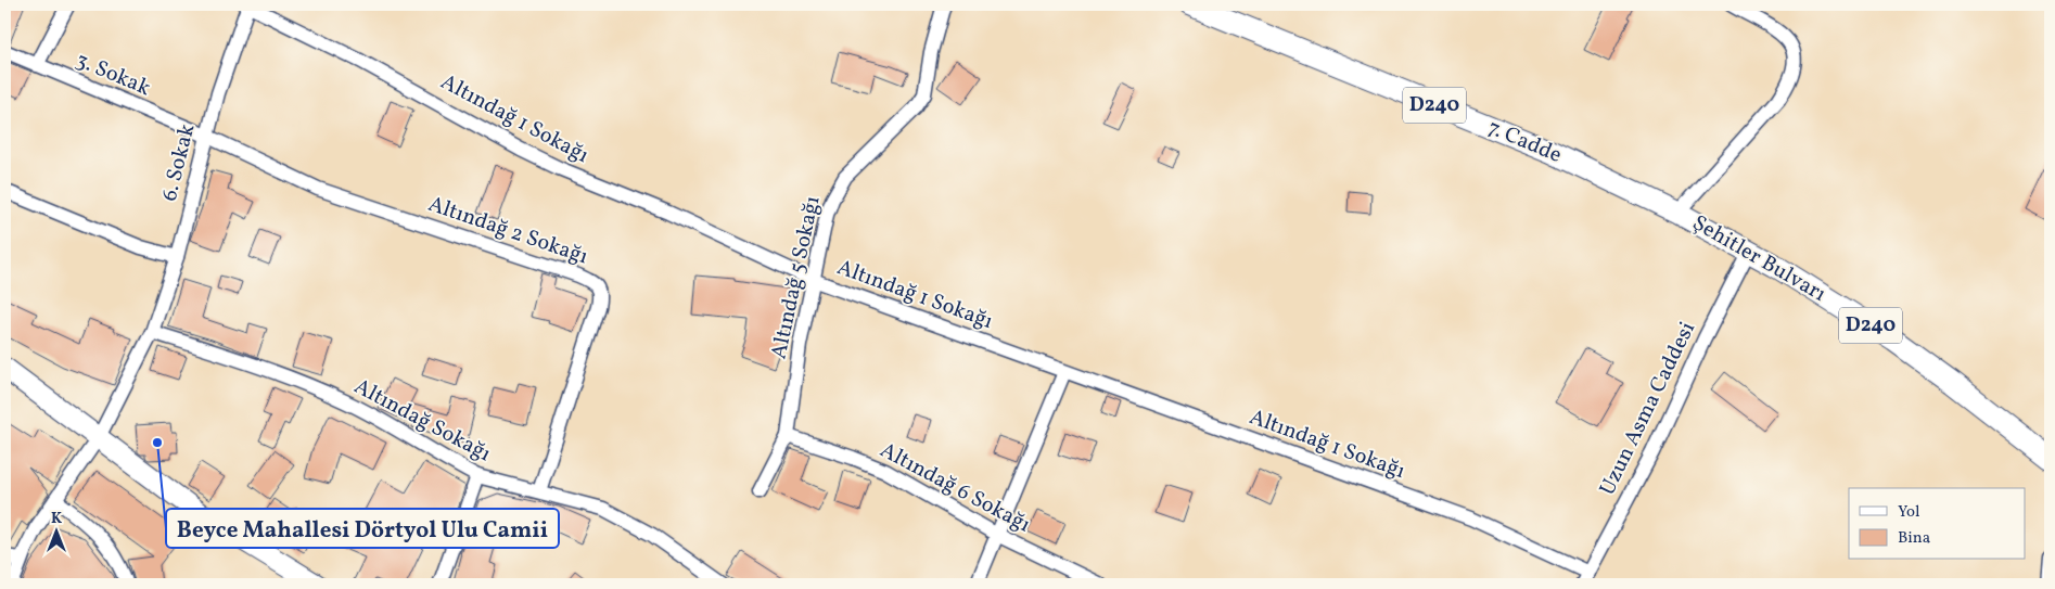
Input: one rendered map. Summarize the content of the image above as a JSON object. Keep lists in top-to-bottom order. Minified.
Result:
{"streets":{"main road":["D240","7. Cadde","Şehitler Bulvarı"],"street":["3. Sokak","Altındağ 1 Sokağı","6. Sokak","Altındağ 2 Sokağı","Altındağ 5 Sokağı","Uzun Asma Caddesi","Altındağ Sokağı","Altındağ 6 Sokağı"]},"crossings":[["3. Sokak","6. Sokak"],["3. Sokak","Altındağ 2 Sokağı"],["Altındağ 1 Sokağı","6. Sokak"],["Altındağ 1 Sokağı","Altındağ 5 Sokağı"],["Altındağ 1 Sokağı","Uzun Asma Caddesi"],["7. Cadde","Şehitler Bulvarı"],["6. Sokak","Altındağ 2 Sokağı"],["6. Sokak","Altındağ Sokağı"],["Altındağ 2 Sokağı","Altındağ Sokağı"],["Şehitler Bulvarı","Uzun Asma Caddesi"],["Altındağ 5 Sokağı","Altındağ 6 Sokağı"]],"places":["Beyce Mahallesi Dörtyol Ulu Camii"],"legend":["Yol","Bina"],"north":"top"}
